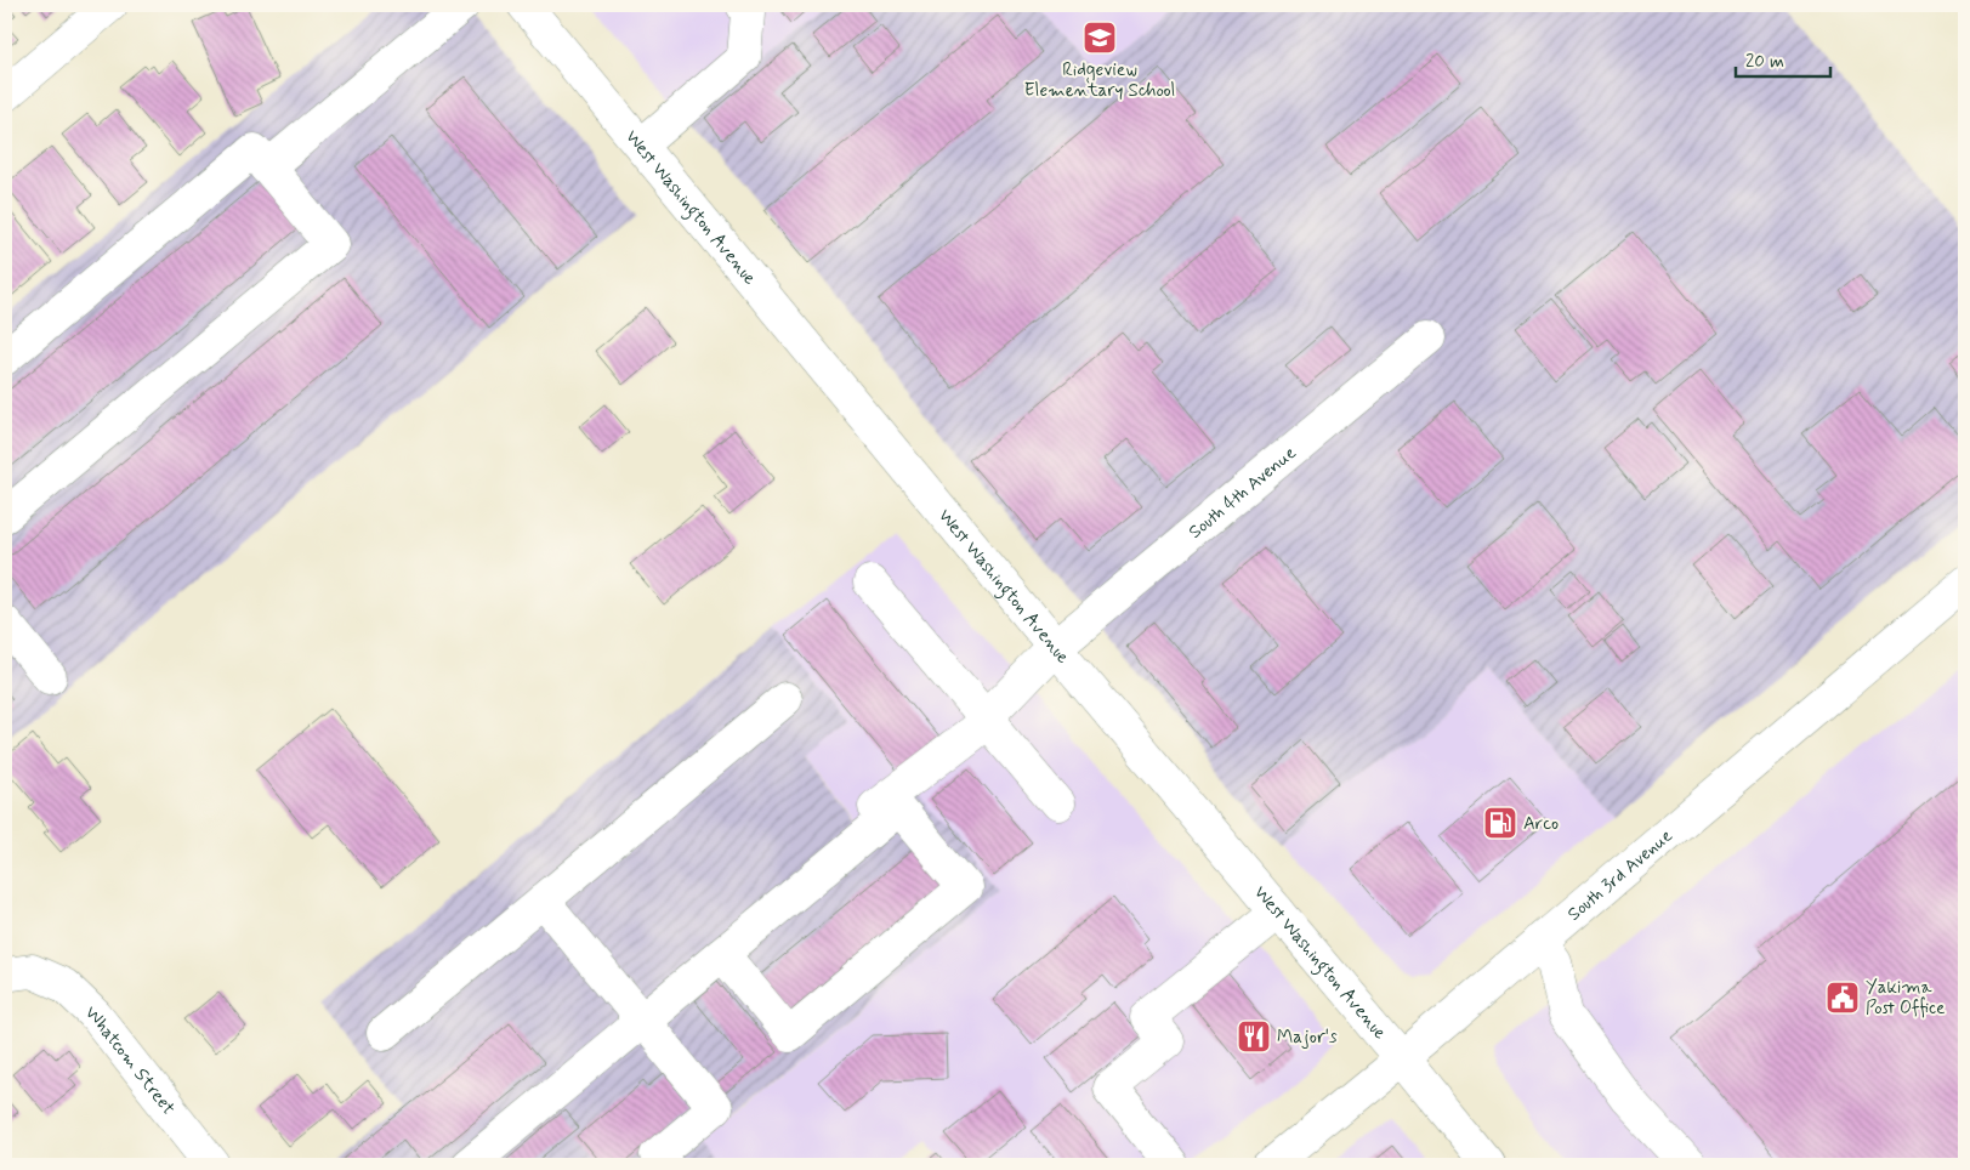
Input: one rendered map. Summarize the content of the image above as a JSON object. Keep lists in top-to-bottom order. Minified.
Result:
{"streets":{"street":["West Washington Avenue","South 4th Avenue","South 3rd Avenue","Whatcom Street"]},"crossings":[["West Washington Avenue","South 4th Avenue"],["West Washington Avenue","South 3rd Avenue"]],"places":{"school or university":["Ridgeview Elementary School"],"fuel station":["Arco"],"public building":["Yakima Post Office"],"restaurant":["Major's"]},"scale_bar":"20 m"}
